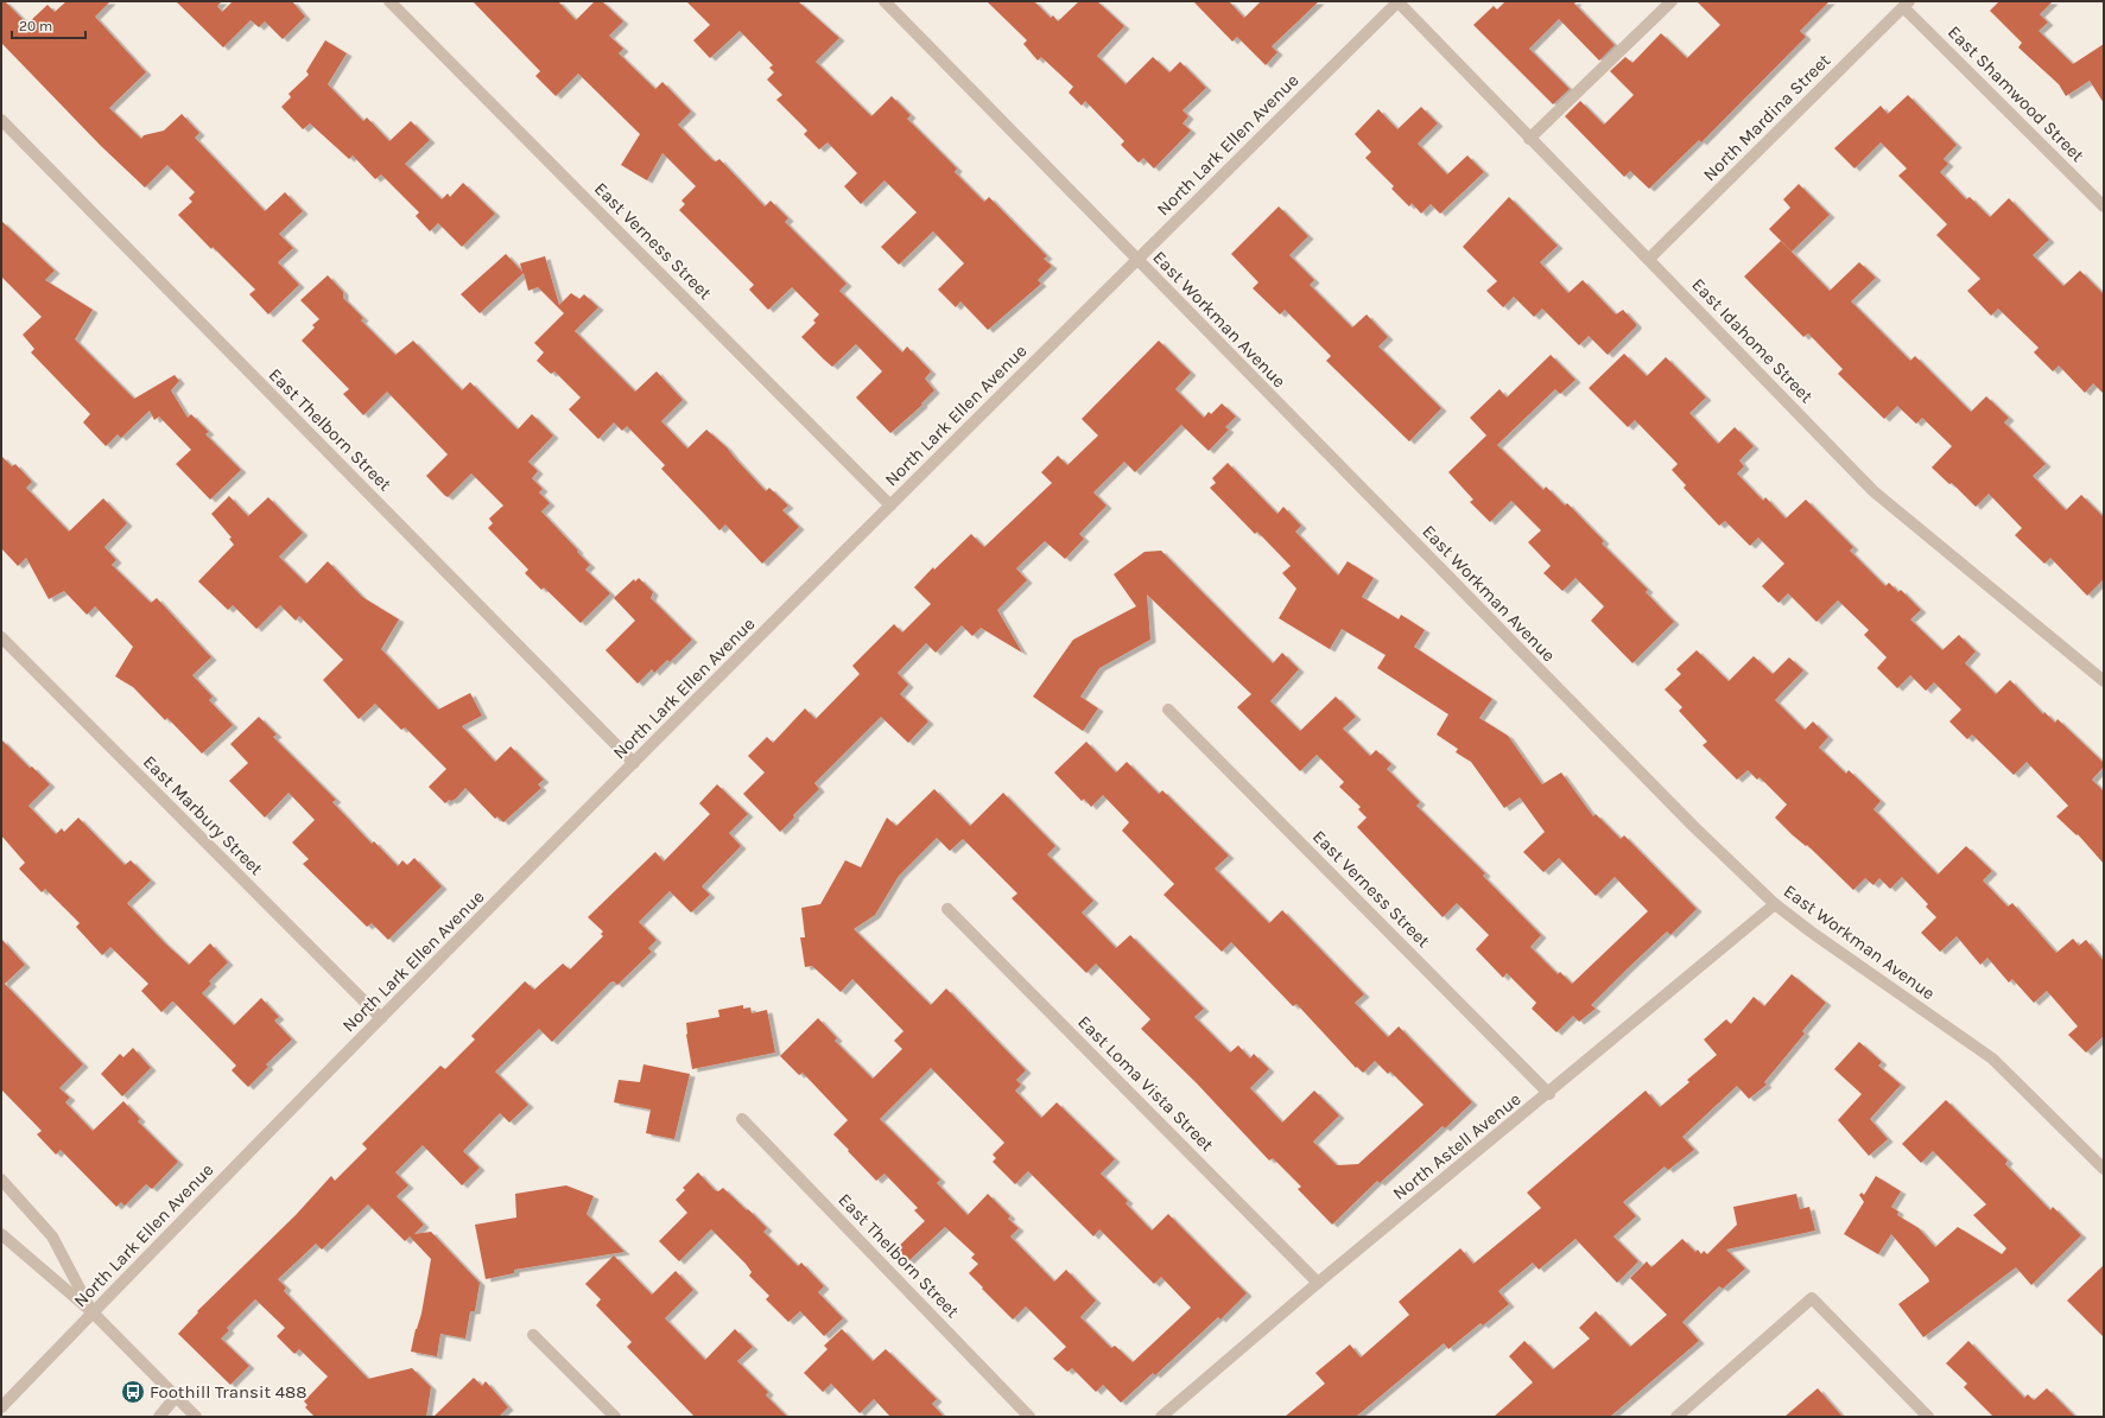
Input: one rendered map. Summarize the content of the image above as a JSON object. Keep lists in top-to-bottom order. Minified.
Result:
{"streets":{"street":["East Shamwood Street","North Mardina Street","North Lark Ellen Avenue","East Verness Street","East Workman Avenue","East Idahome Street","East Thelborn Street","East Marbury Street","East Loma Vista Street","North Astell Avenue"]},"crossings":[["East Shamwood Street","North Mardina Street"],["North Mardina Street","East Idahome Street"],["North Lark Ellen Avenue","East Verness Street"],["North Lark Ellen Avenue","East Workman Avenue"],["North Lark Ellen Avenue","East Idahome Street"],["North Lark Ellen Avenue","East Thelborn Street"],["North Lark Ellen Avenue","East Marbury Street"],["East Verness Street","North Astell Avenue"],["East Workman Avenue","North Astell Avenue"],["East Loma Vista Street","North Astell Avenue"]],"places":{"bus stop":["Foothill Transit 488"]},"scale_bar":"20 m"}
